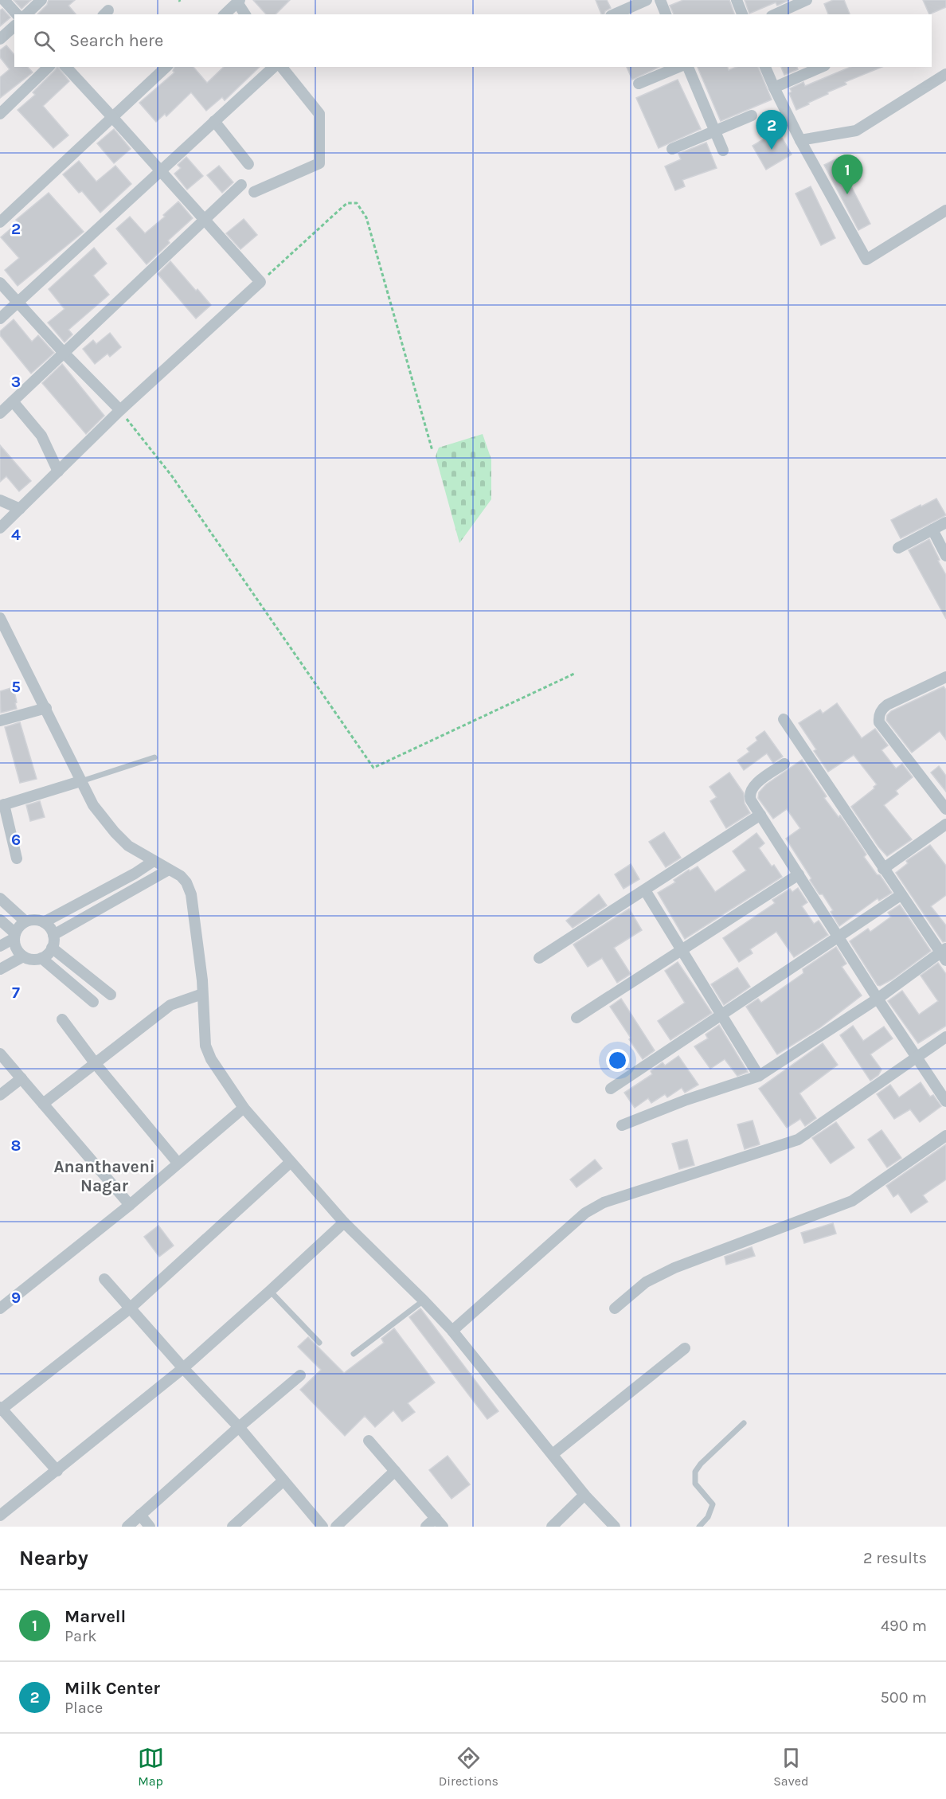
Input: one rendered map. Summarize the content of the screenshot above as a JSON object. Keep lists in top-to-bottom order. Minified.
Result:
{"districts":["Ananthaveni Nagar"],"page":{"search":"Search here","pins":["2","1"],"heading":["Nearby","2 results"],"list":[{"mark":"1","name":"Marvell","note":"Park","value":"490 m"},{"mark":"2","name":"Milk Center","note":"Place","value":"500 m"}],"nav":["Map","Directions","Saved"]},"grid":{"rows":["2","3","4","5","6","7","8","9"]}}
